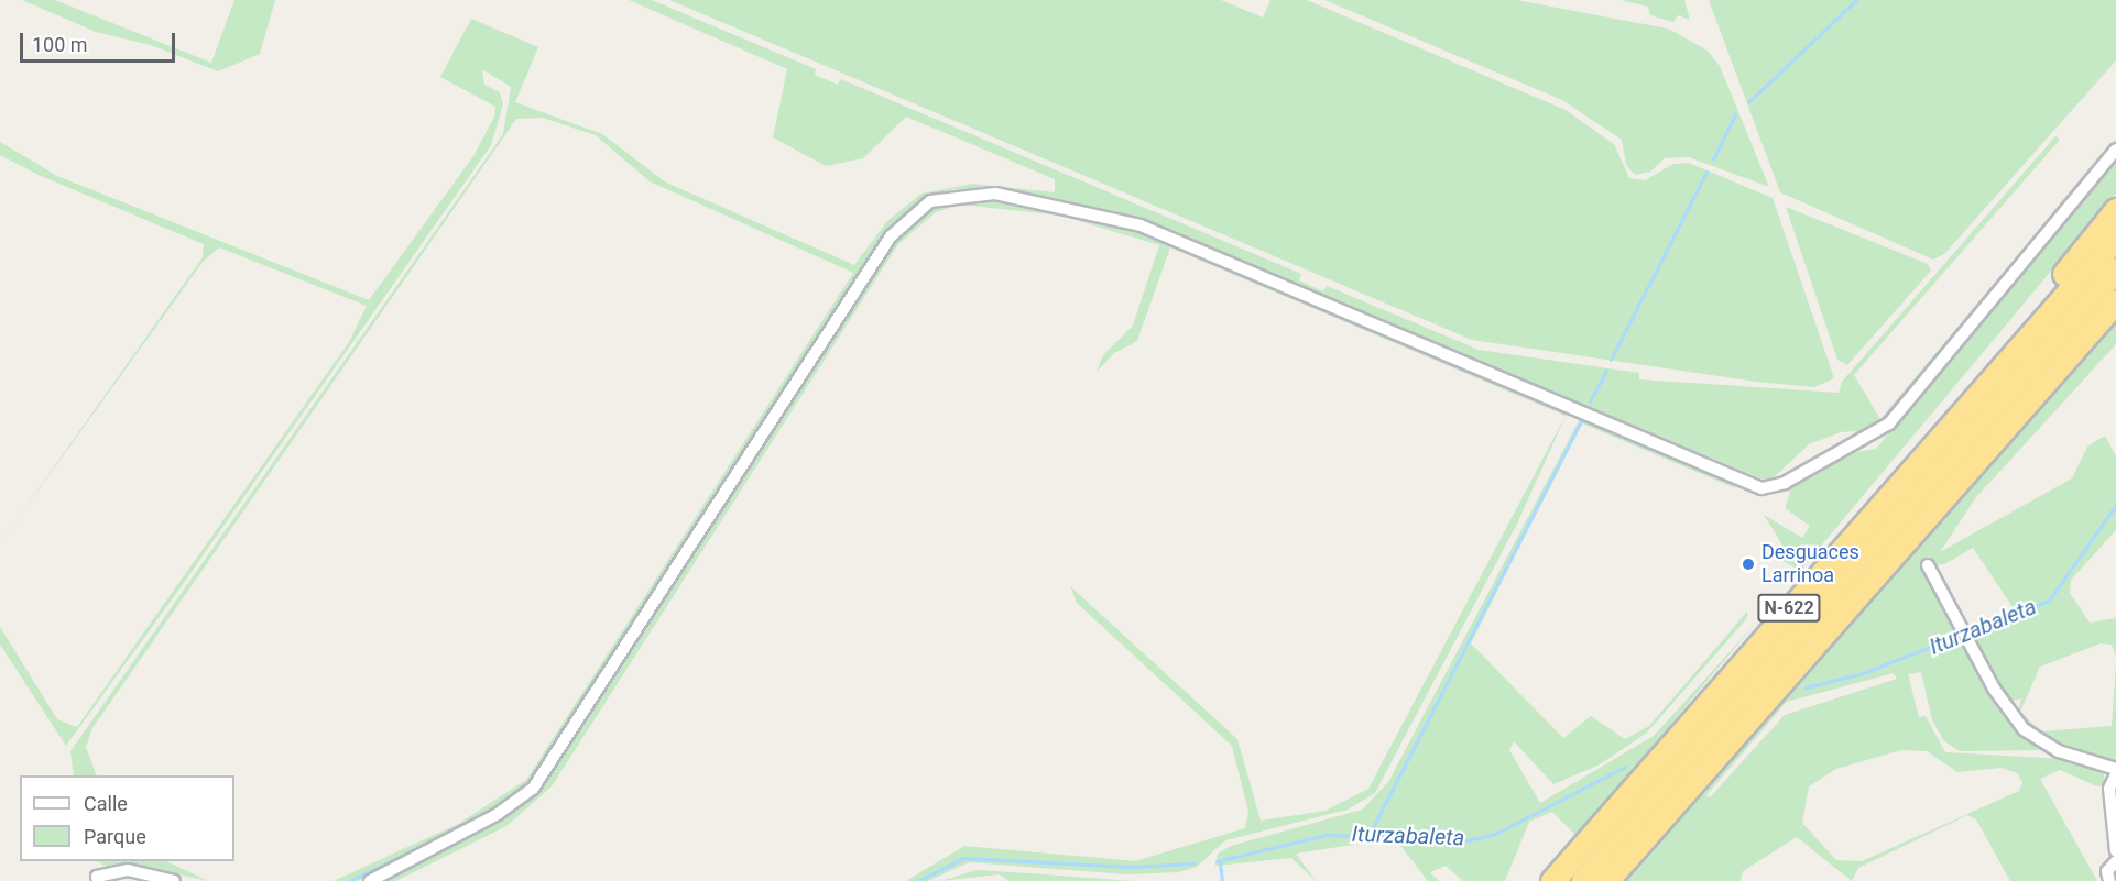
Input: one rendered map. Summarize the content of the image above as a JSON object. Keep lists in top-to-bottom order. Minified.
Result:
{"streets":{"highway":["N-622"]},"water":["Iturzabaleta"],"places":["Desguaces Larrinoa"],"legend":["Calle","Parque"],"scale_bar":"100 m"}
